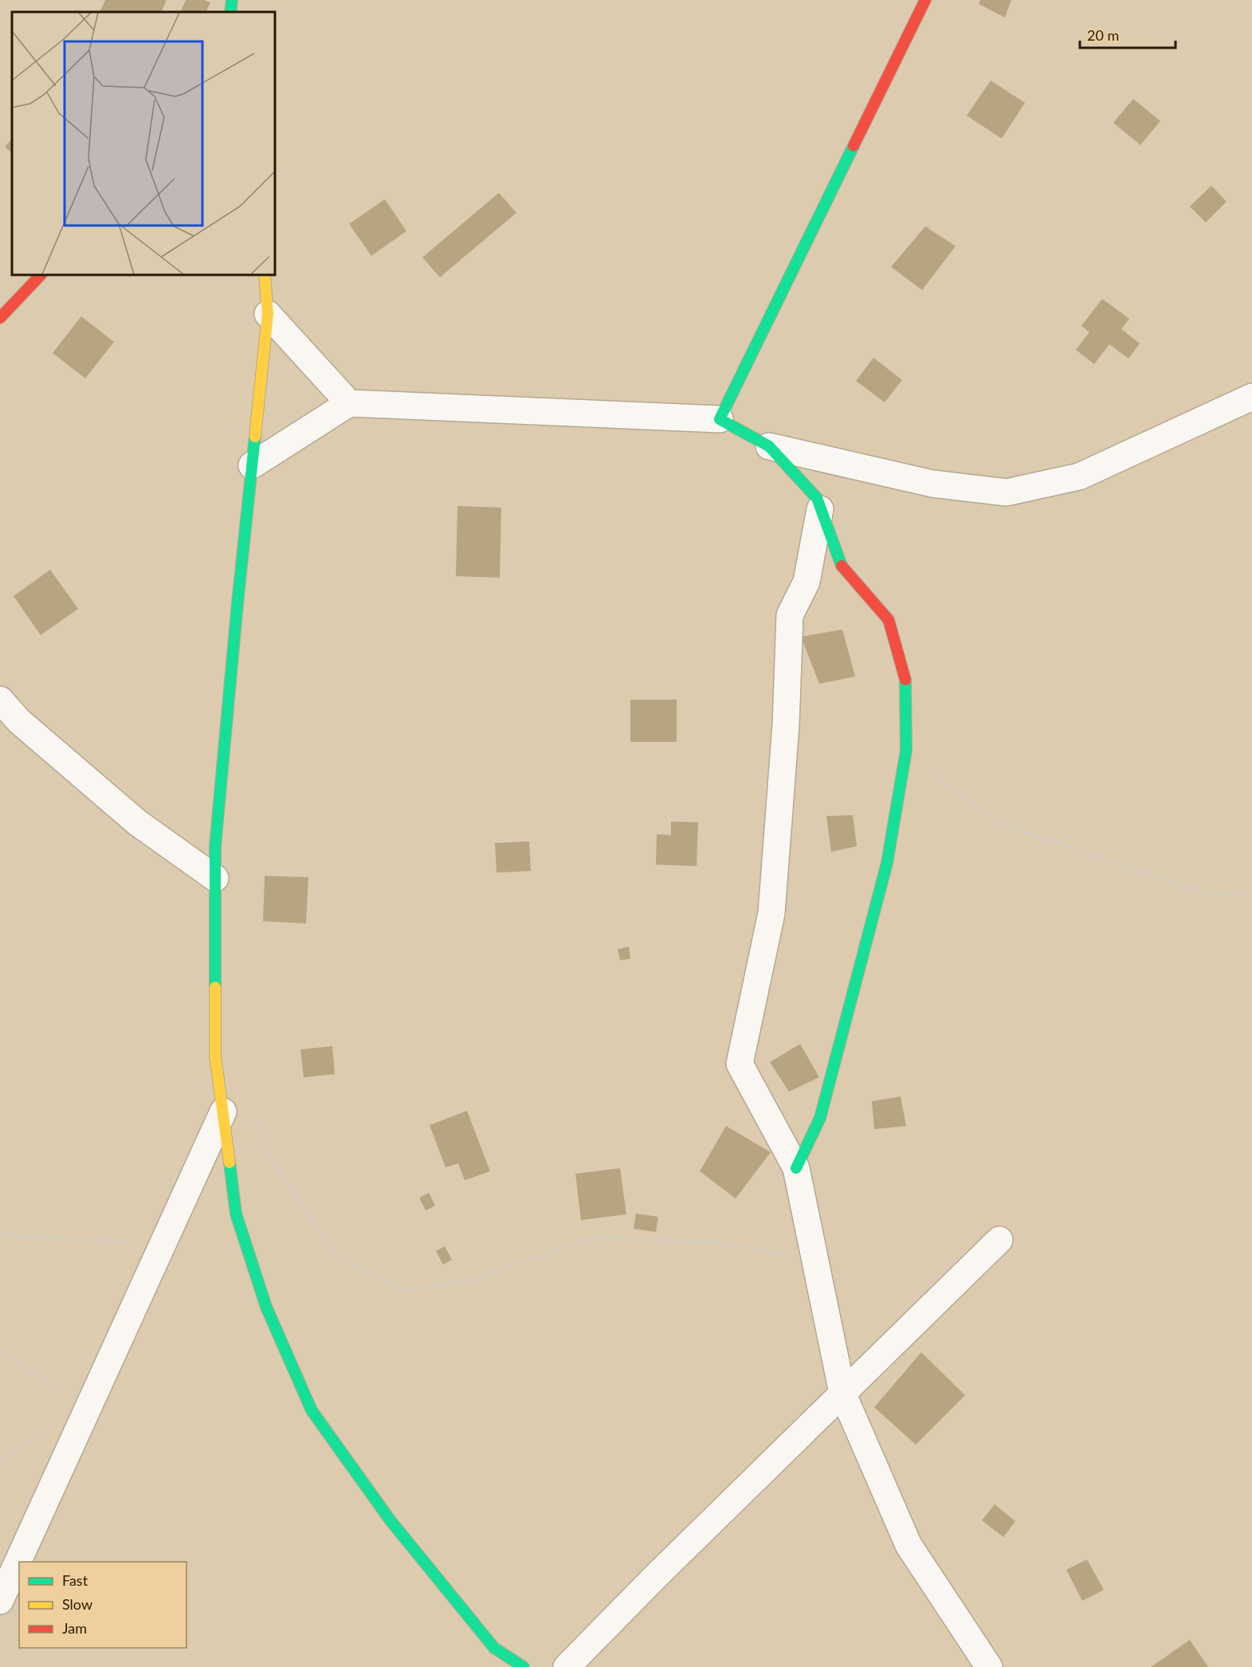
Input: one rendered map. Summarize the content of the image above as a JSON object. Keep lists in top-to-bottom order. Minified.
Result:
{"legend":["Fast","Slow","Jam"],"scale_bar":"20 m"}
